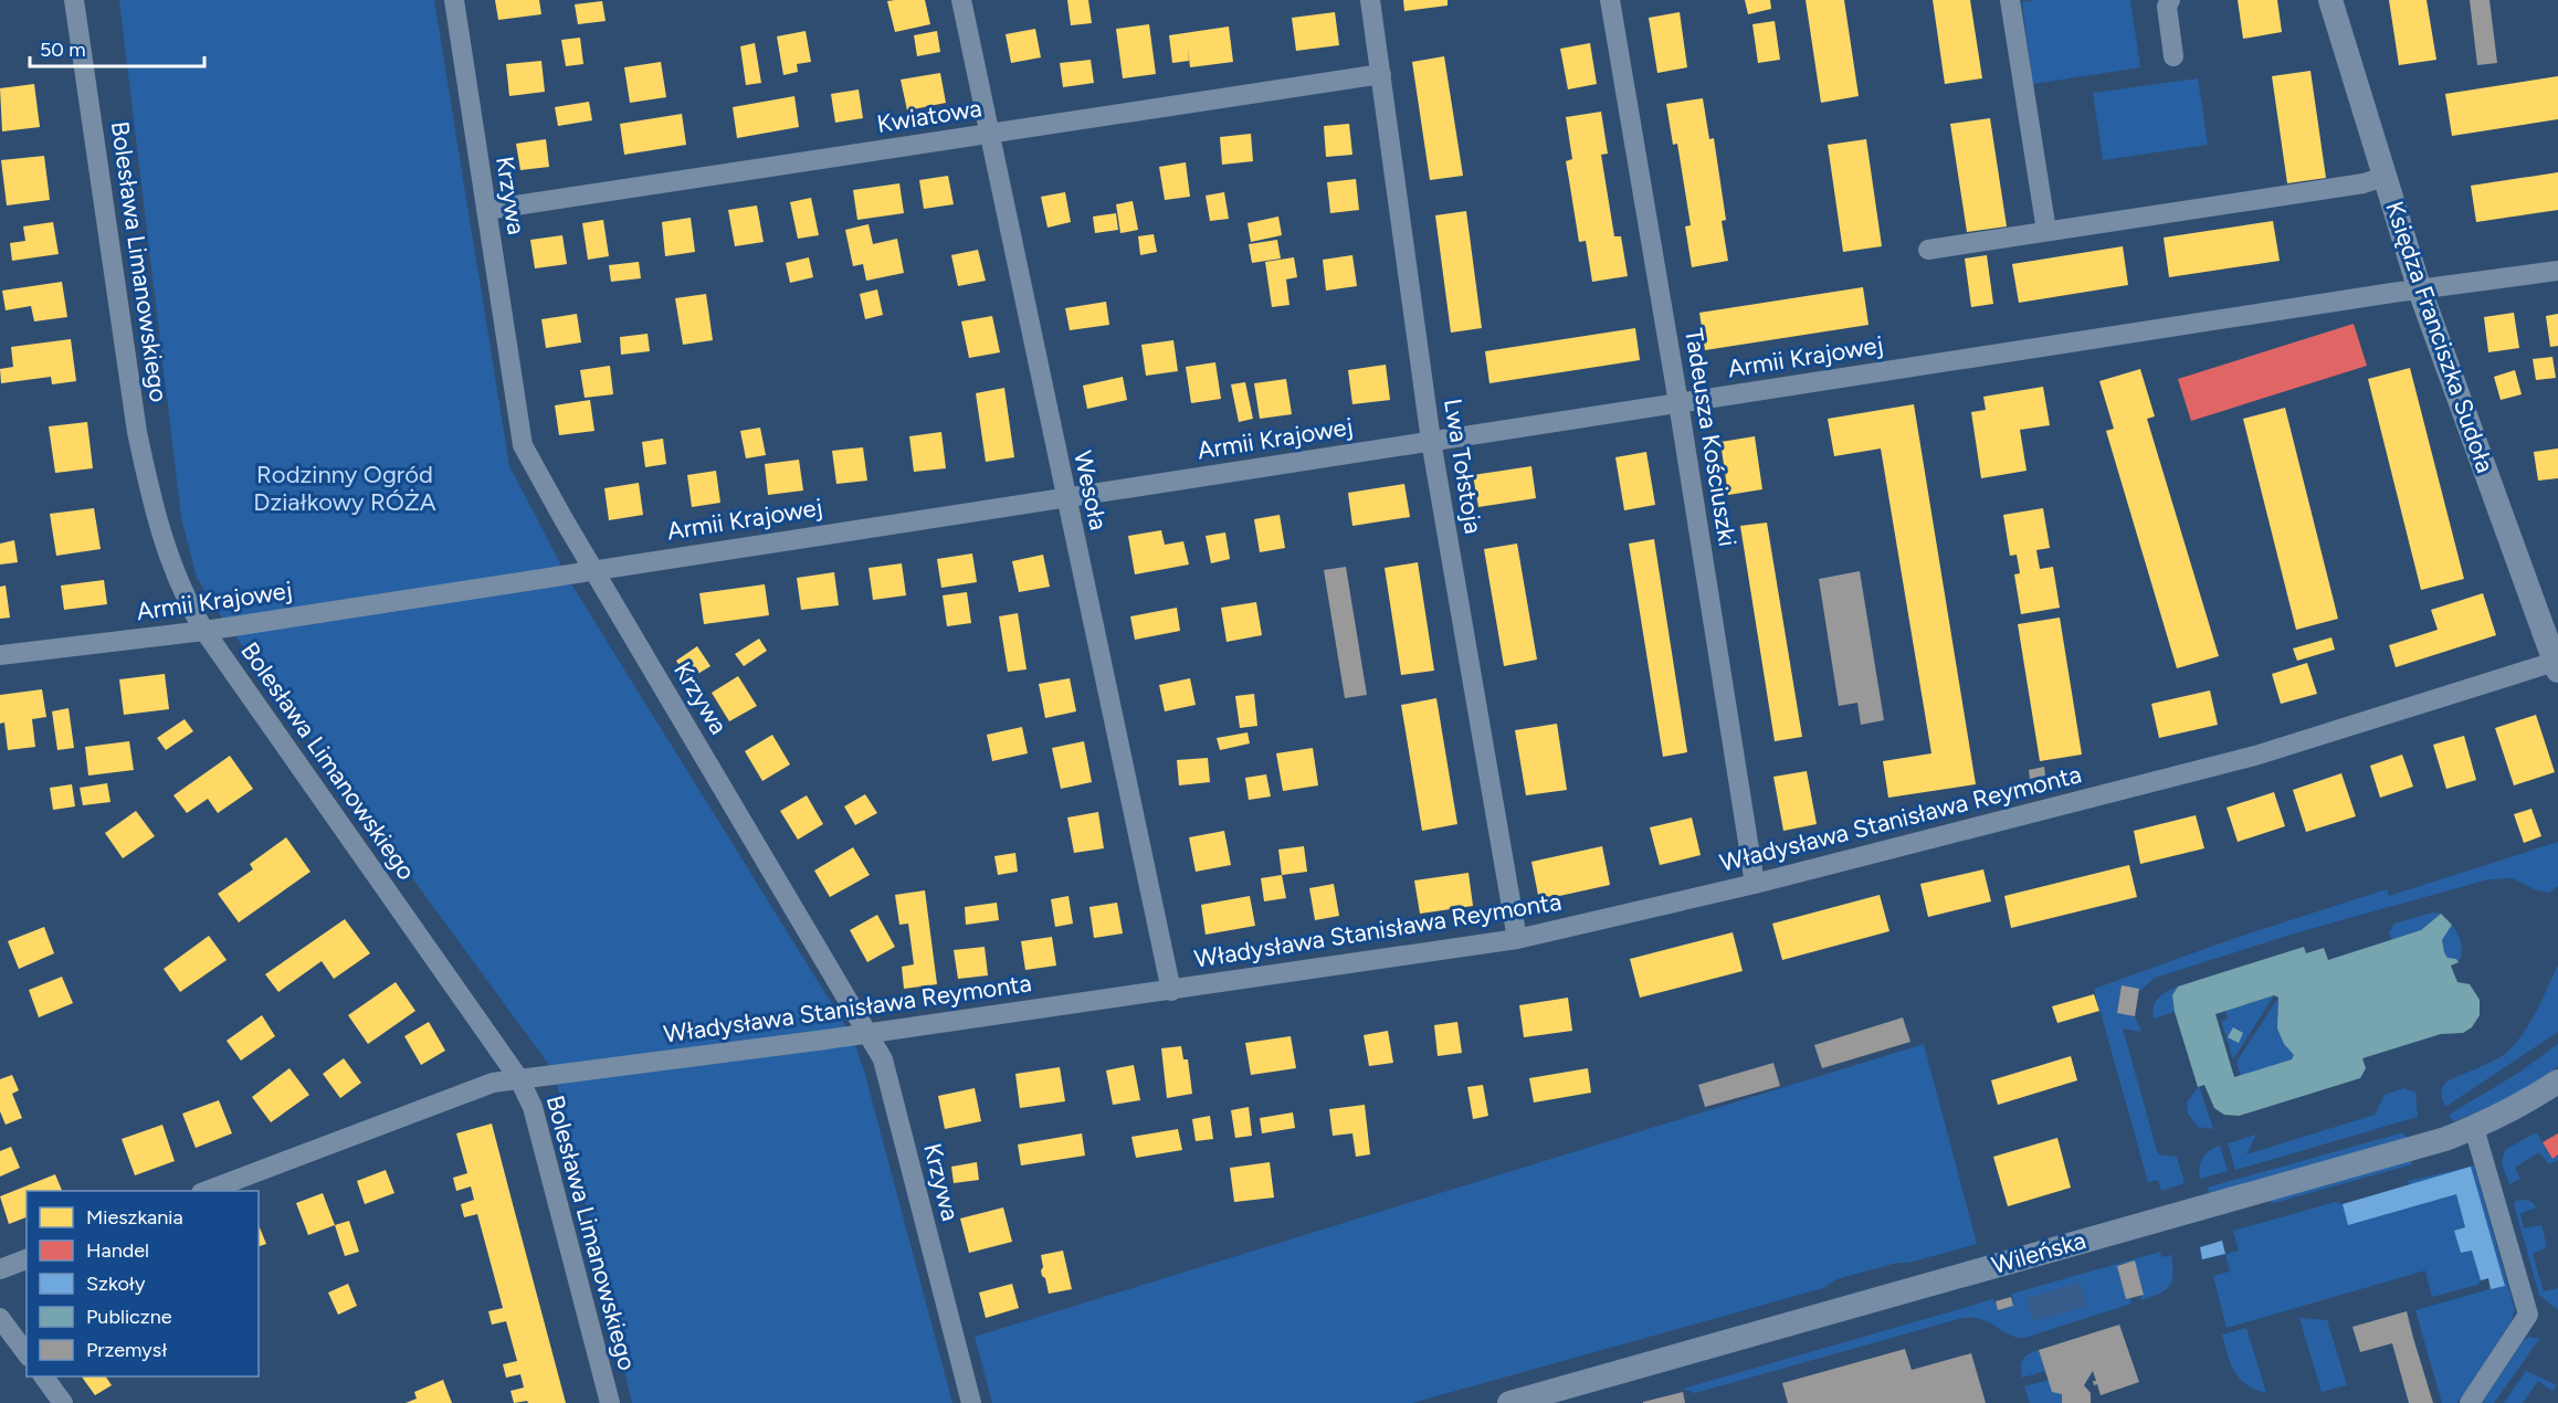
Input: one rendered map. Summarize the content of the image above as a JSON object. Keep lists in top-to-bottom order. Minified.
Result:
{"streets":{"street":["Kwiatowa","Krzywa","Bolesława Limanowskiego","Księdza Franciszka Sudoła","Armii Krajowej","Tadeusza Kościuszki","Lwa Tołstoja","Wesoła","Władysława Stanisława Reymonta","Wileńska"]},"crossings":[["Kwiatowa","Krzywa"],["Kwiatowa","Lwa Tołstoja"],["Kwiatowa","Wesoła"],["Krzywa","Armii Krajowej"],["Krzywa","Władysława Stanisława Reymonta"],["Bolesława Limanowskiego","Armii Krajowej"],["Bolesława Limanowskiego","Władysława Stanisława Reymonta"],["Księdza Franciszka Sudoła","Armii Krajowej"],["Księdza Franciszka Sudoła","Władysława Stanisława Reymonta"],["Armii Krajowej","Tadeusza Kościuszki"],["Armii Krajowej","Lwa Tołstoja"],["Armii Krajowej","Wesoła"],["Tadeusza Kościuszki","Władysława Stanisława Reymonta"],["Lwa Tołstoja","Władysława Stanisława Reymonta"],["Wesoła","Władysława Stanisława Reymonta"]],"parks":["Rodzinny Ogród Działkowy RÓŻA"],"legend":["Mieszkania","Handel","Szkoły","Publiczne","Przemysł"],"scale_bar":"50 m"}
